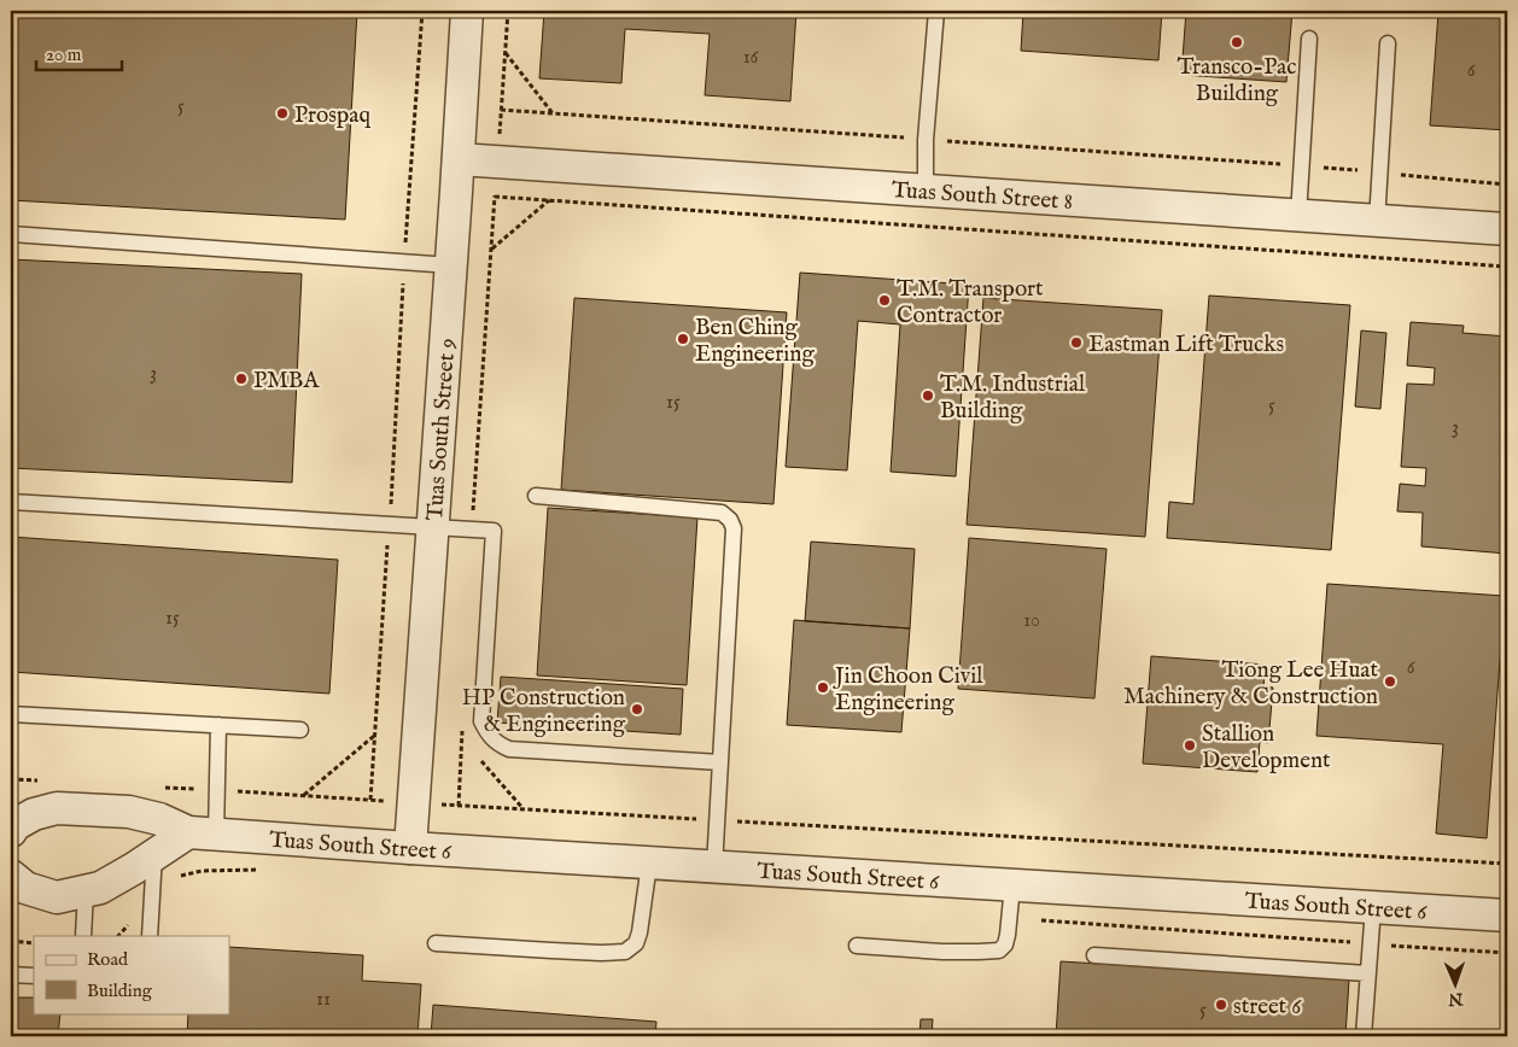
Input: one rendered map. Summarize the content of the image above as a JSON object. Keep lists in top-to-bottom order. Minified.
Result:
{"streets":{"street":["Tuas South Street 8","Tuas South Street 9","Tuas South Street 6"]},"crossings":[["Tuas South Street 8","Tuas South Street 9"],["Tuas South Street 9","Tuas South Street 6"]],"places":["Transco-Pac Building","Prospaq","T.M. Transport Contractor","Ben Ching Engineering","Eastman Lift Trucks","PMBA","T.M. Industrial Building","Tiong Lee Huat Machinery & Construction","Jin Choon Civil Engineering","HP Construction & Engineering","Stallion Development","street 6"],"house_numbers":["16","6","5","3","15","5","3","15","10","6","11","5"],"legend":["Road","Building"],"scale_bar":"20 m","north":"bottom"}
